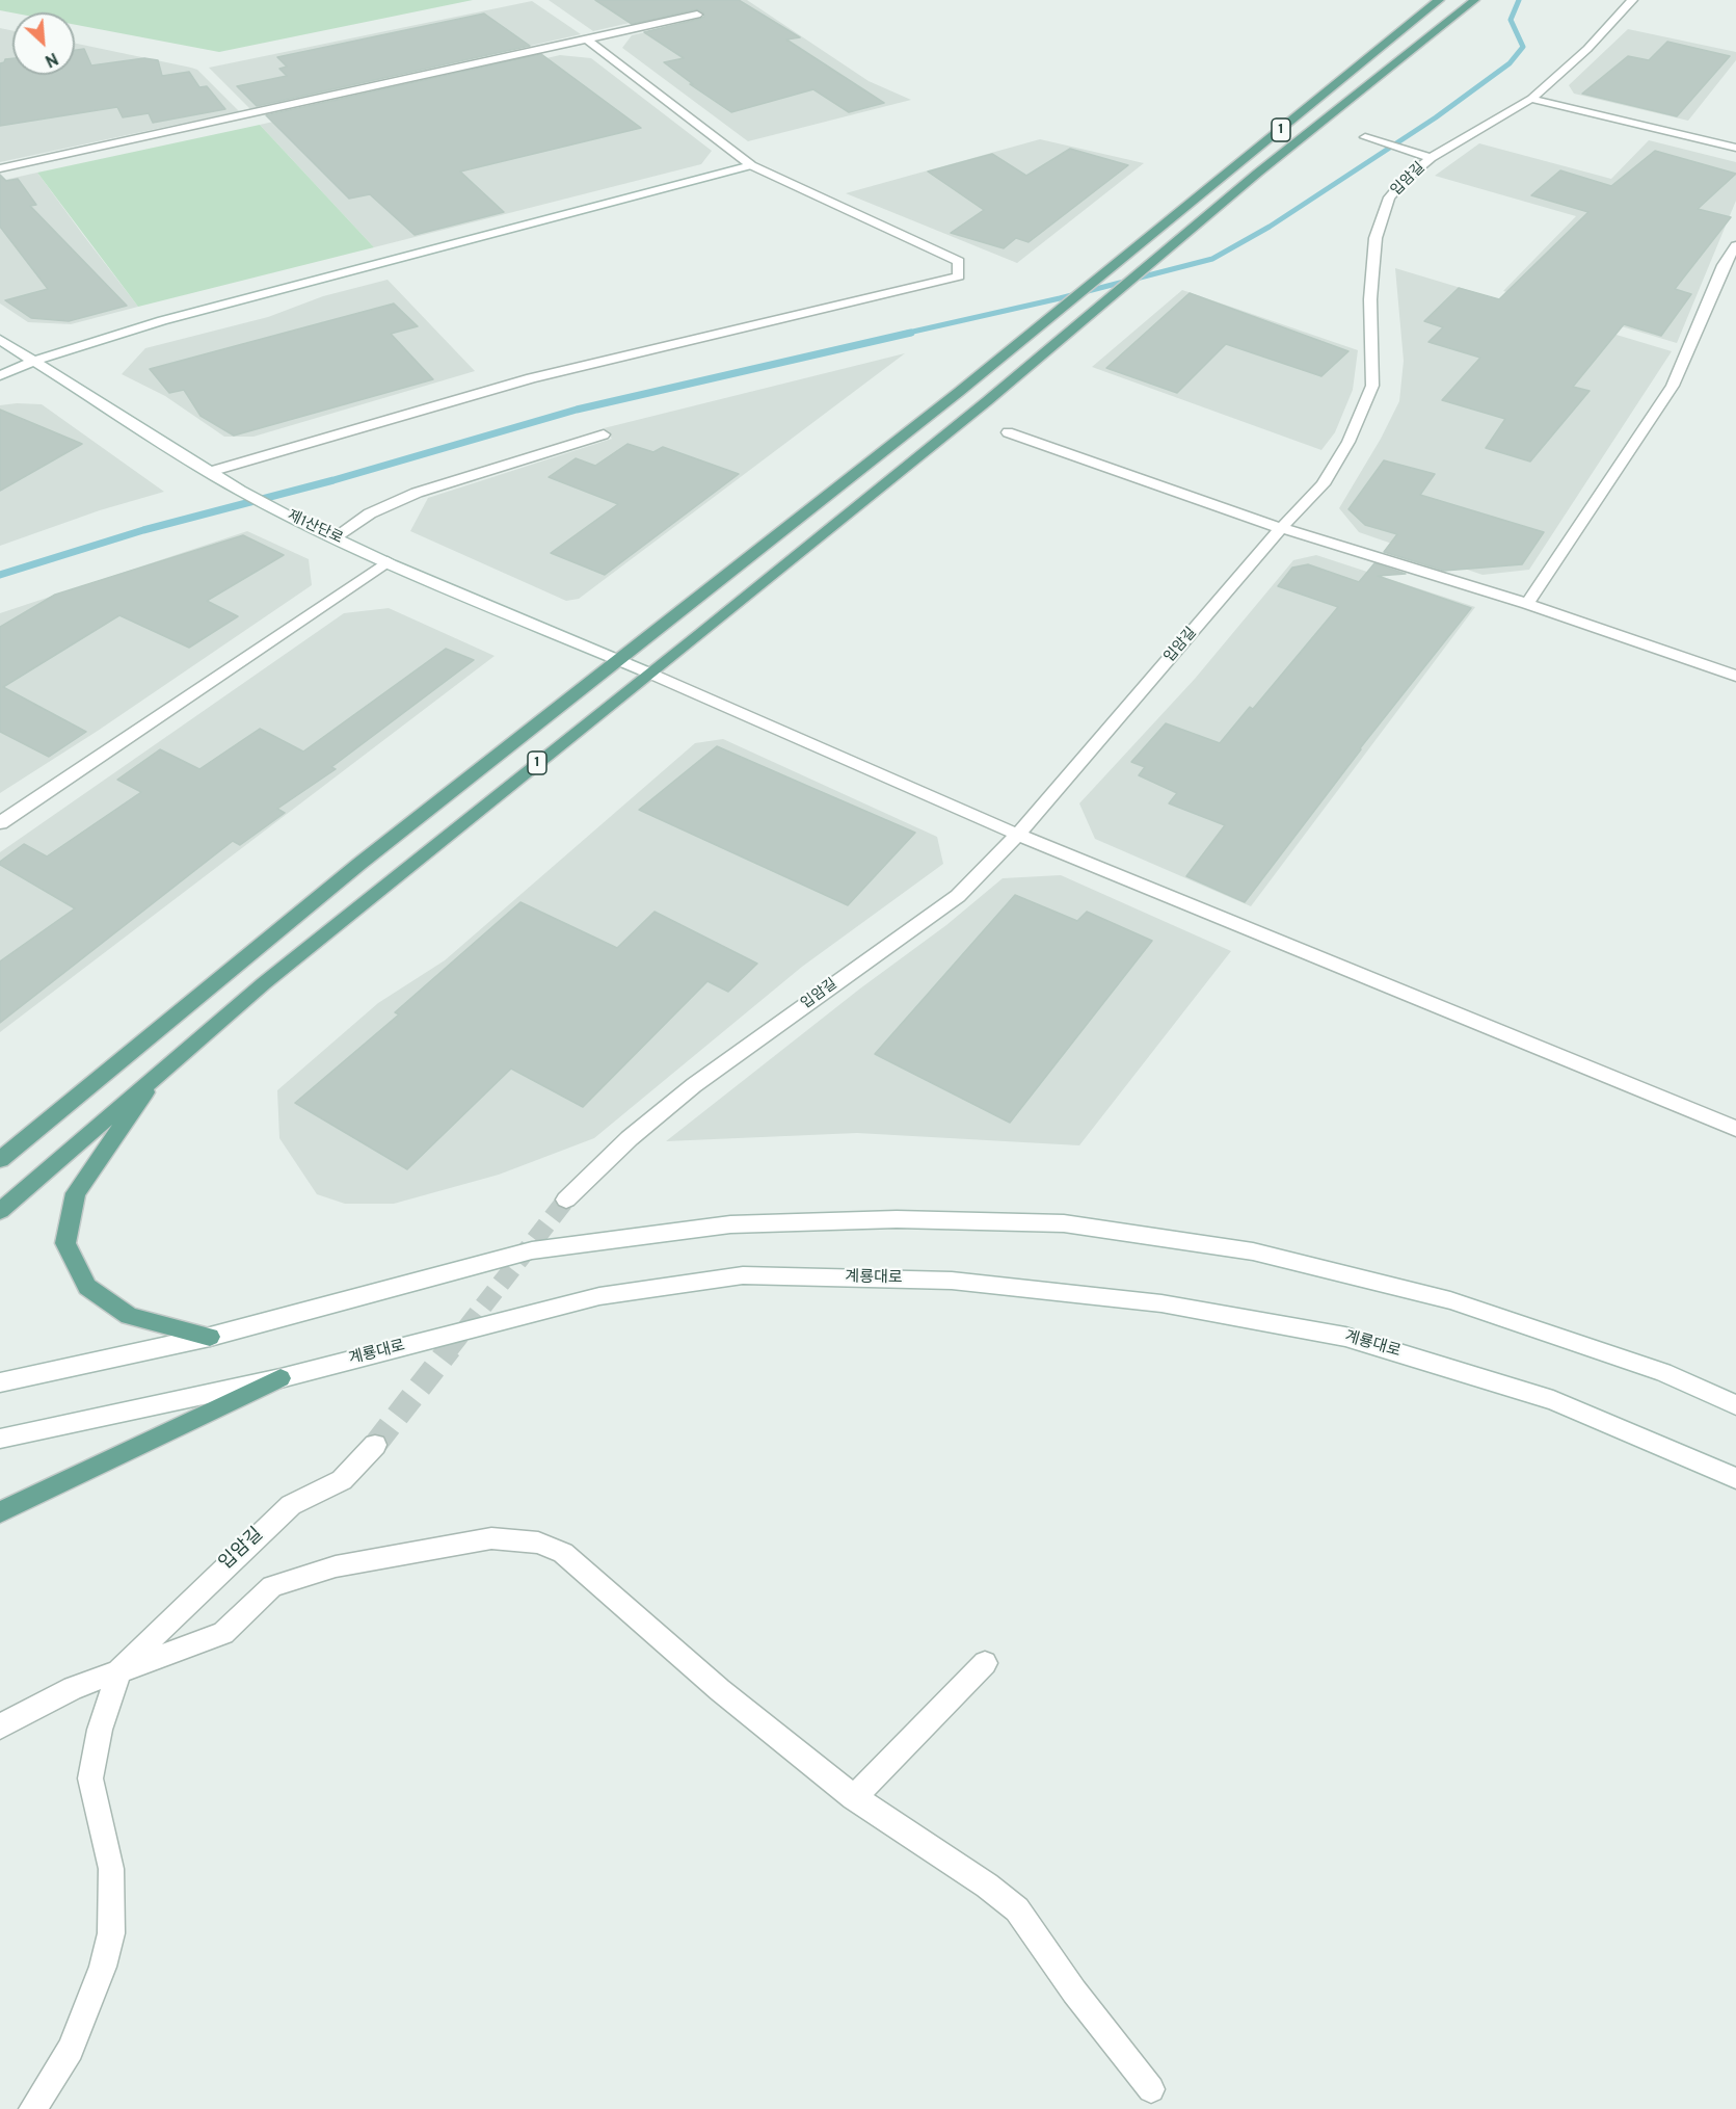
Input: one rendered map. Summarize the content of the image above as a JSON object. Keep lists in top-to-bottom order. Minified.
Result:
{"streets":{"main road":["1"],"street":["입암길","제1산단로","계룡대로"]},"crossings":[["1","제1산단로"],["입암길","제1산단로"]],"north":"bottom right"}
